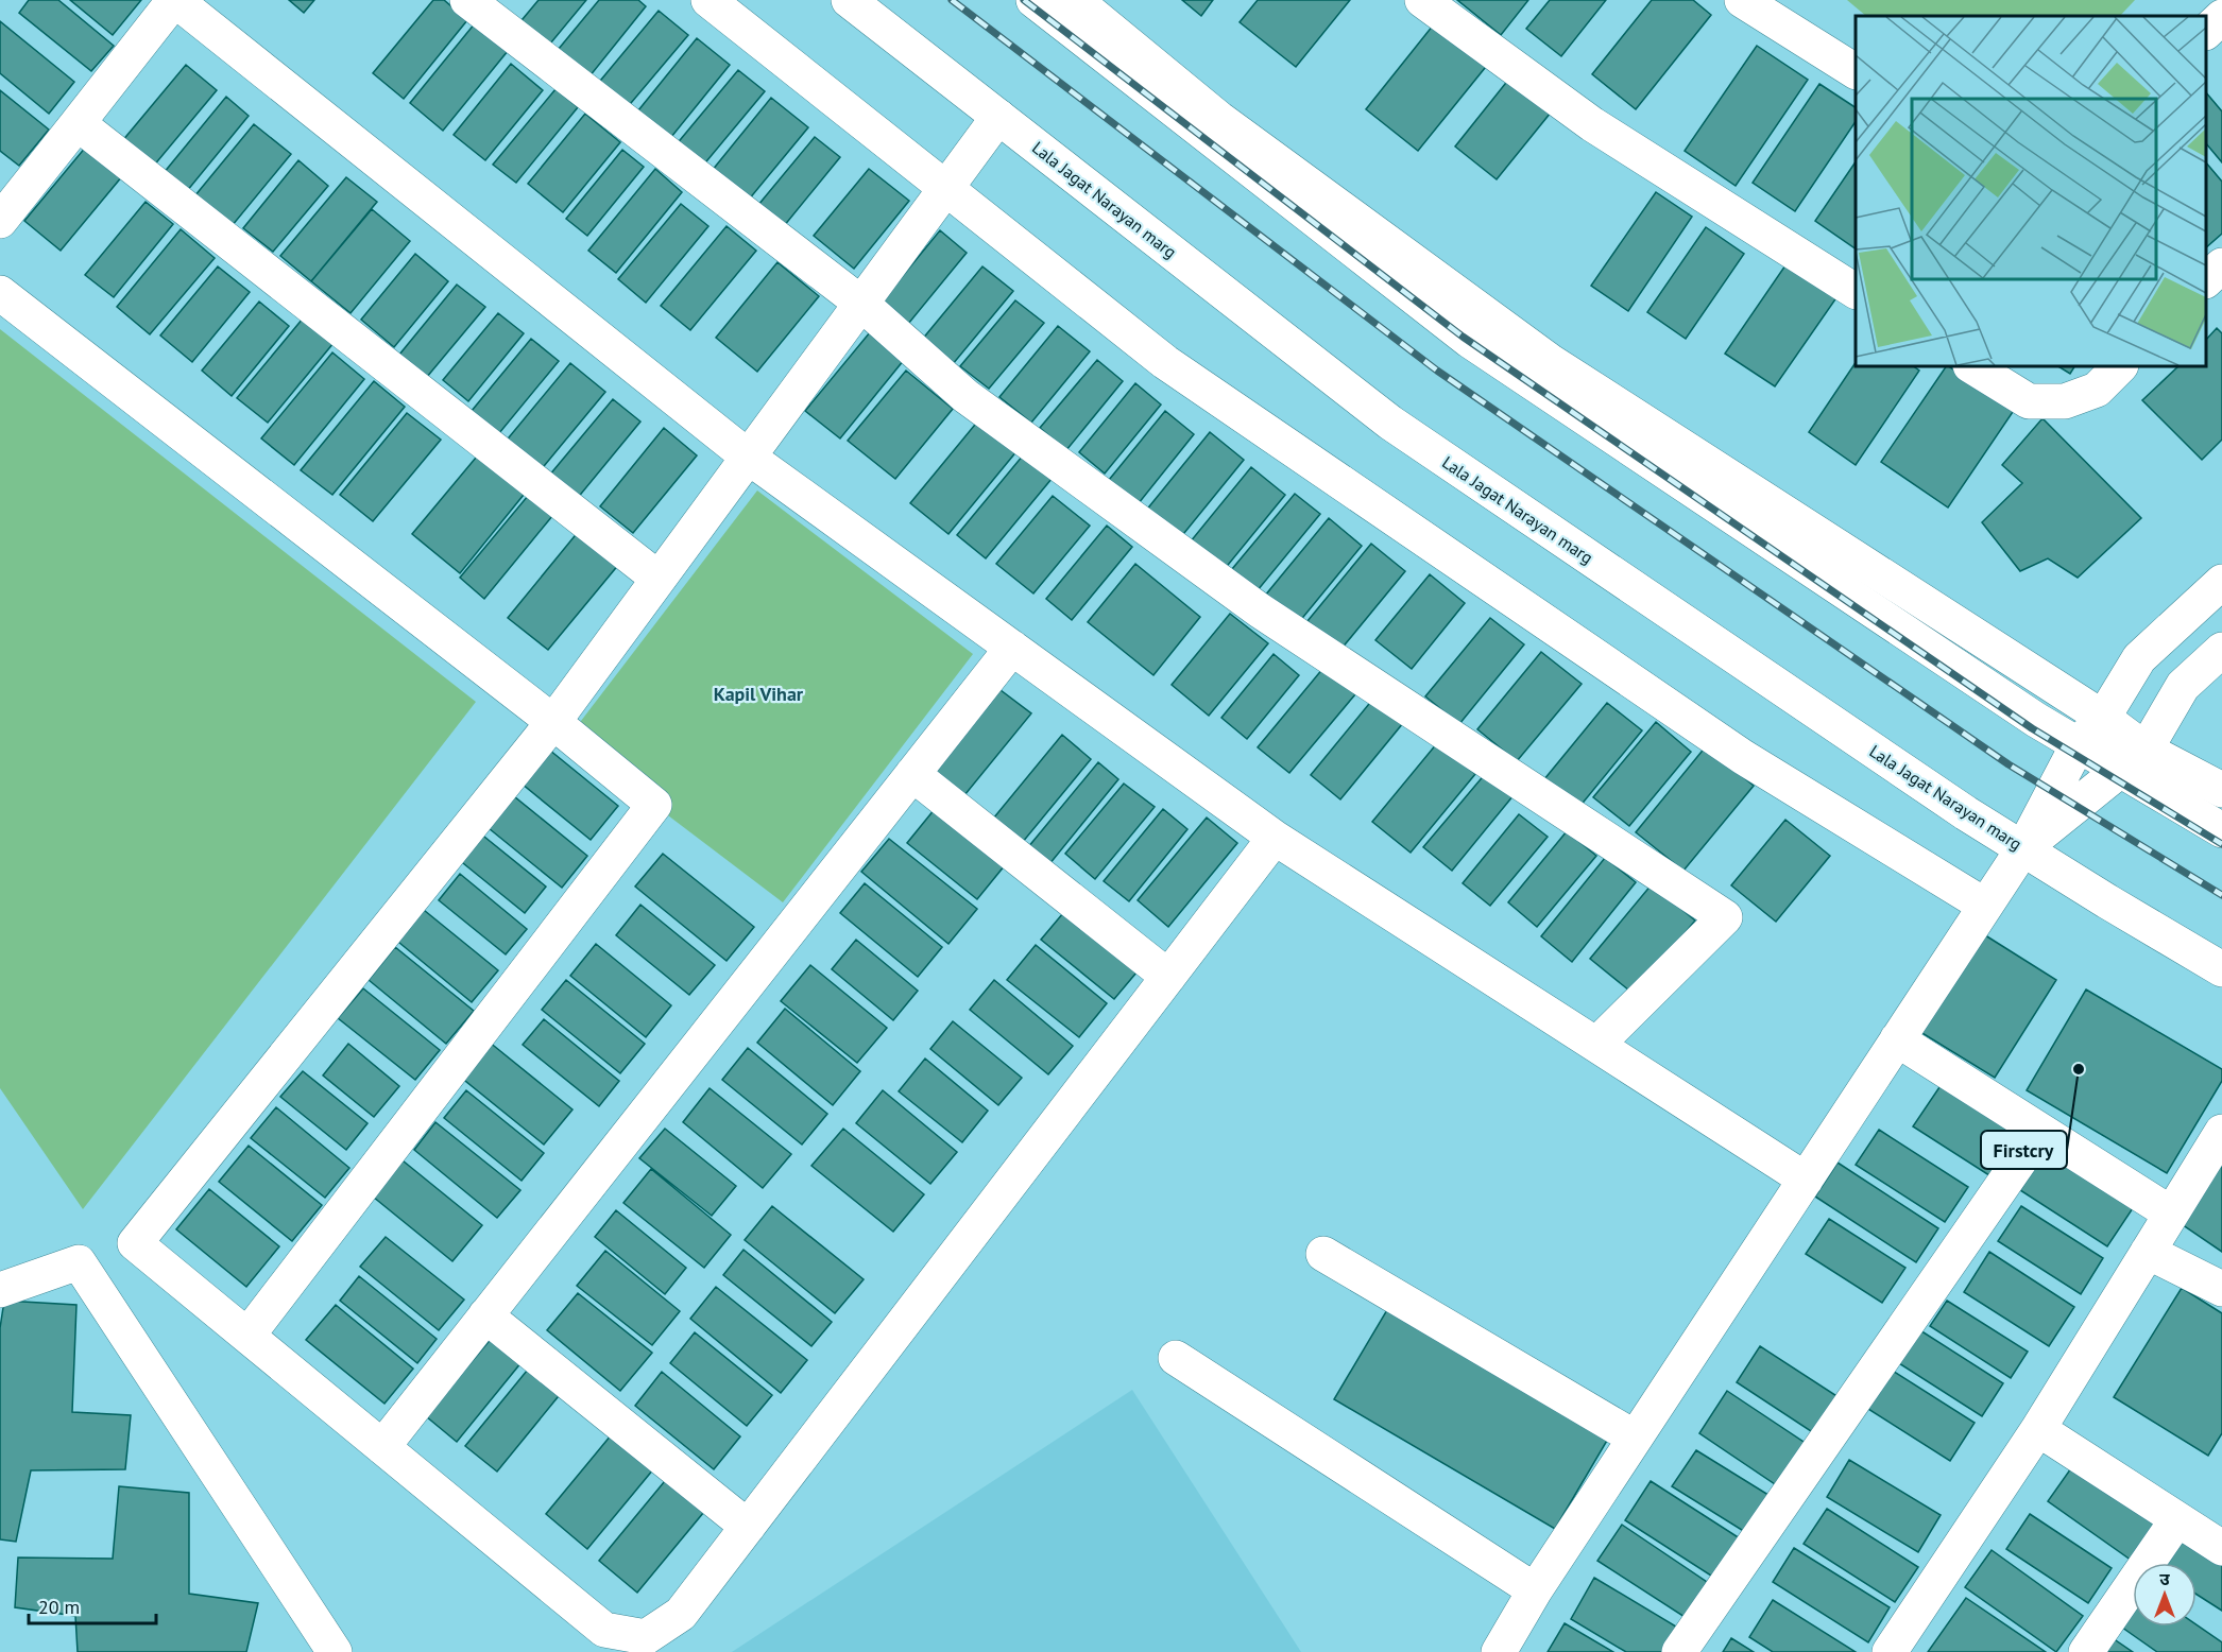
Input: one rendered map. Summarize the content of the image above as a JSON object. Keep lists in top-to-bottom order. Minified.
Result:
{"streets":{"street":["Lala Jagat Narayan marg"]},"districts":["Kapil Vihar"],"places":["Firstcry"],"scale_bar":"20 m","north":"top"}
